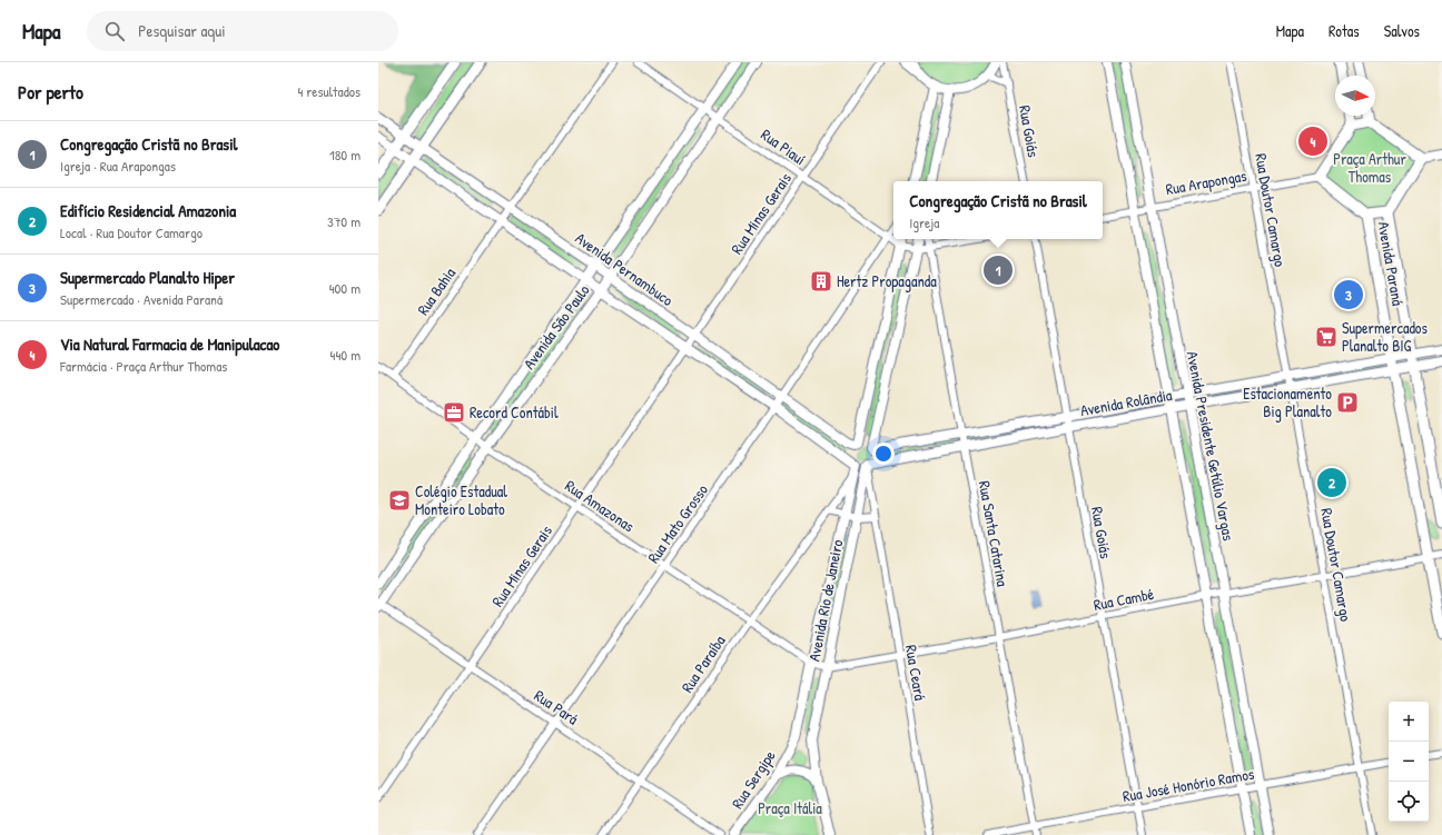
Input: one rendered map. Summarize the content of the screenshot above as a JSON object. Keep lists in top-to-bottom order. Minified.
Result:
{"streets":{"main road":["Avenida Paraná"],"street":["Rua Goiás","Rua Piauí","Rua Arapongas","Rua Doutor Camargo","Rua Minas Gerais","Avenida Pernambuco","Rua Bahia","Avenida São Paulo","Avenida Rolândia","Avenida Presidente Getúlio Vargas","Rua Amazonas","Rua Mato Grosso","Rua Santa Catarina","Rua Cambé","Avenida Rio de Janeiro","Rua Paraíba","Rua Ceará","Rua Pará","Rua Sergipe","Rua José Honório Ramos"]},"crossings":[["Rua Goiás","Avenida Rolândia"],["Rua Goiás","Rua Cambé"],["Rua Goiás","Rua José Honório Ramos"],["Rua Piauí","Rua Minas Gerais"],["Rua Piauí","Avenida São Paulo"],["Rua Piauí","Rua Mato Grosso"],["Rua Arapongas","Rua Doutor Camargo"],["Rua Arapongas","Avenida Presidente Getúlio Vargas"],["Rua Doutor Camargo","Avenida Rolândia"],["Rua Doutor Camargo","Rua Cambé"],["Rua Doutor Camargo","Rua José Honório Ramos"],["Rua Minas Gerais","Avenida Pernambuco"],["Rua Minas Gerais","Rua Amazonas"],["Rua Minas Gerais","Rua Pará"],["Avenida Paraná","Avenida Rolândia"],["Avenida Paraná","Rua Cambé"],["Avenida Pernambuco","Rua Bahia"],["Avenida Pernambuco","Avenida São Paulo"],["Avenida Pernambuco","Avenida Rolândia"],["Avenida Pernambuco","Rua Mato Grosso"],["Avenida Pernambuco","Avenida Rio de Janeiro"],["Avenida Pernambuco","Rua Ceará"],["Rua Bahia","Rua Amazonas"],["Avenida São Paulo","Rua Amazonas"],["Avenida São Paulo","Rua Pará"],["Avenida Rolândia","Avenida Presidente Getúlio Vargas"],["Avenida Rolândia","Rua Santa Catarina"],["Avenida Rolândia","Avenida Rio de Janeiro"],["Avenida Rolândia","Rua Ceará"],["Avenida Presidente Getúlio Vargas","Rua Cambé"],["Avenida Presidente Getúlio Vargas","Rua José Honório Ramos"],["Rua Amazonas","Rua Mato Grosso"],["Rua Amazonas","Rua Cambé"],["Rua Amazonas","Avenida Rio de Janeiro"],["Rua Amazonas","Rua Paraíba"],["Rua Mato Grosso","Rua Pará"],["Rua Santa Catarina","Rua Cambé"],["Rua Santa Catarina","Rua José Honório Ramos"],["Rua Cambé","Avenida Rio de Janeiro"],["Rua Cambé","Rua Ceará"],["Avenida Rio de Janeiro","Rua Paraíba"],["Avenida Rio de Janeiro","Rua Ceará"],["Avenida Rio de Janeiro","Rua Sergipe"],["Rua Paraíba","Rua Pará"]],"parks":["Praça Arthur Thomas","Praça Itália"],"places":{"building":["Hertz Propaganda"],"supermarket":["Supermercados Planalto BIG"],"parking":["Estacionamento Big Planalto"],"office":["Record Contábil"],"school or university":["Colégio Estadual Monteiro Lobato"]},"north":"right","page":{"header":"Mapa","search":"Pesquisar aqui","nav":["Mapa","Rotas","Salvos"],"heading":["Por perto","4 resultados"],"list":[{"mark":"1","name":"Congregação Cristã no Brasil","note":"Igreja · Rua Arapongas","value":"180 m"},{"mark":"2","name":"Edifício Residencial Amazonia","note":"Local · Rua Doutor Camargo","value":"370 m"},{"mark":"3","name":"Supermercado Planalto Hiper","note":"Supermercado · Avenida Paraná","value":"400 m"},{"mark":"4","name":"Via Natural Farmacia de Manipulacao","note":"Farmácia · Praça Arthur Thomas","value":"440 m"}],"pins":["4","1","3","2"],"popup":["Congregação Cristã no Brasil","Igreja"],"map_buttons":["+","−"]}}
